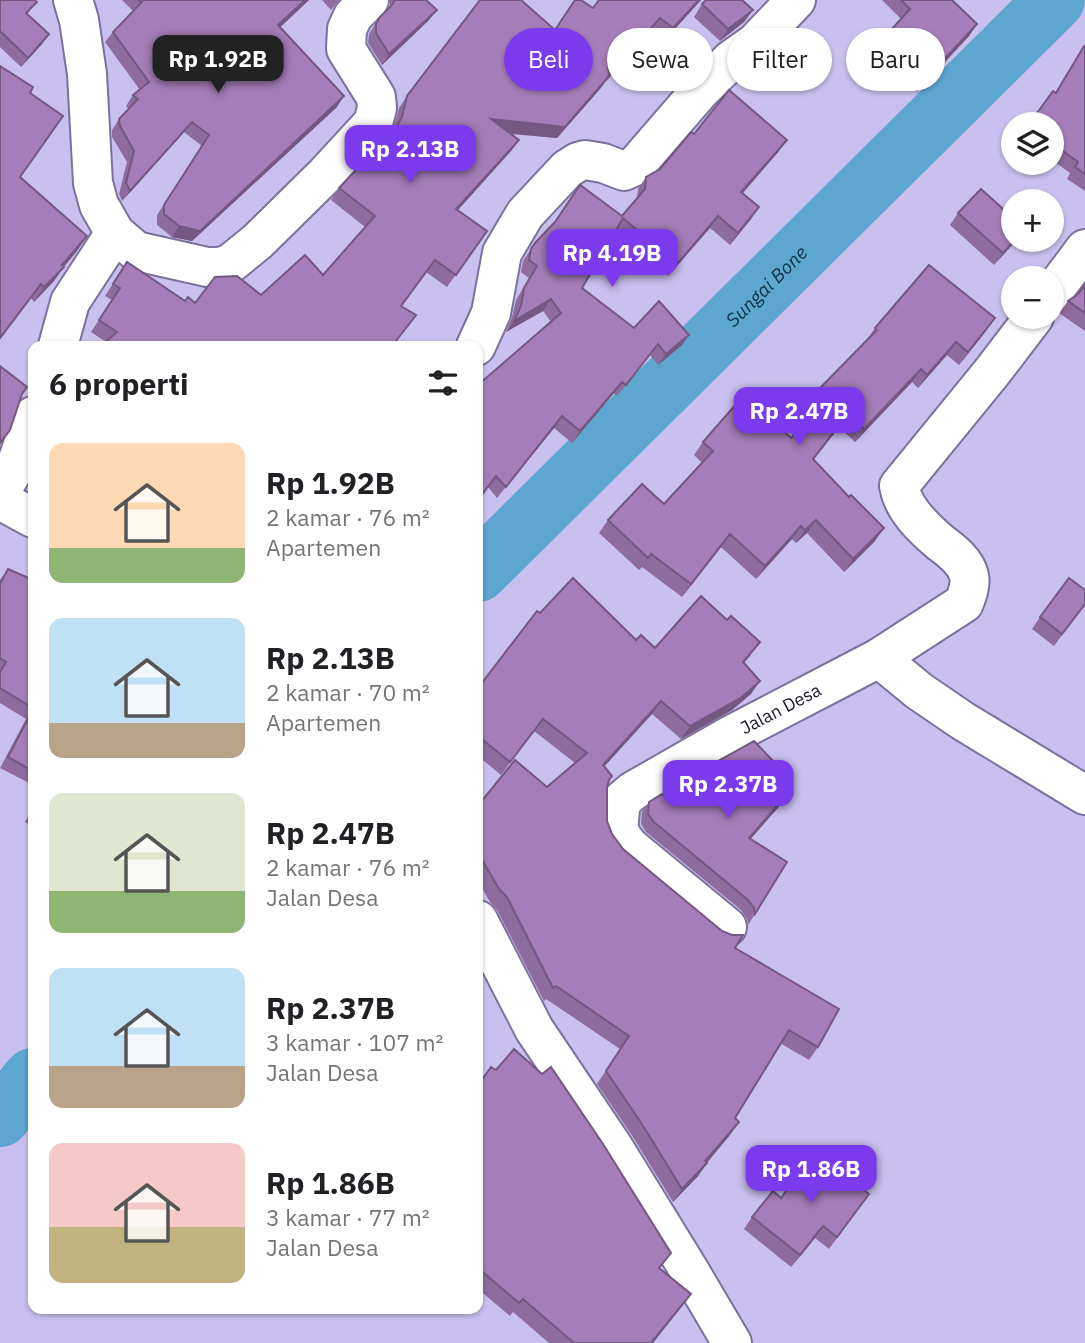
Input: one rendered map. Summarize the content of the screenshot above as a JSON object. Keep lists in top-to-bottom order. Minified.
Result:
{"streets":{"street":["Jalan Desa"]},"water":["Sungai Bone"],"page":{"chip":["Beli","Sewa","Filter","Baru"],"price":["Rp 1.92B","Rp 2.13B","Rp 4.19B","Rp 2.47B","Rp 2.37B","Rp 1.86B"],"map_buttons":["+","−"],"heading":"6 properti","list":[{"name":"Rp 1.92B","note":"2 kamar · 76 m² · Apartemen"},{"name":"Rp 2.13B","note":"2 kamar · 70 m² · Apartemen"},{"name":"Rp 2.47B","note":"2 kamar · 76 m² · Jalan Desa"},{"name":"Rp 2.37B","note":"3 kamar · 107 m² · Jalan Desa"},{"name":"Rp 1.86B","note":"3 kamar · 77 m² · Jalan Desa"}]}}
